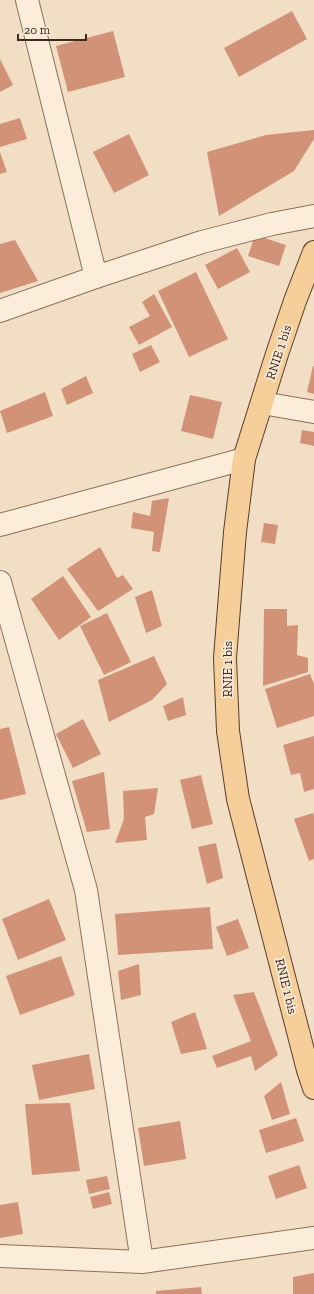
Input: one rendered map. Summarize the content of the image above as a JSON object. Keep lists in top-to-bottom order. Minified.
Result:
{"streets":{"main road":["RNIE 1 bis"]},"scale_bar":"20 m"}
